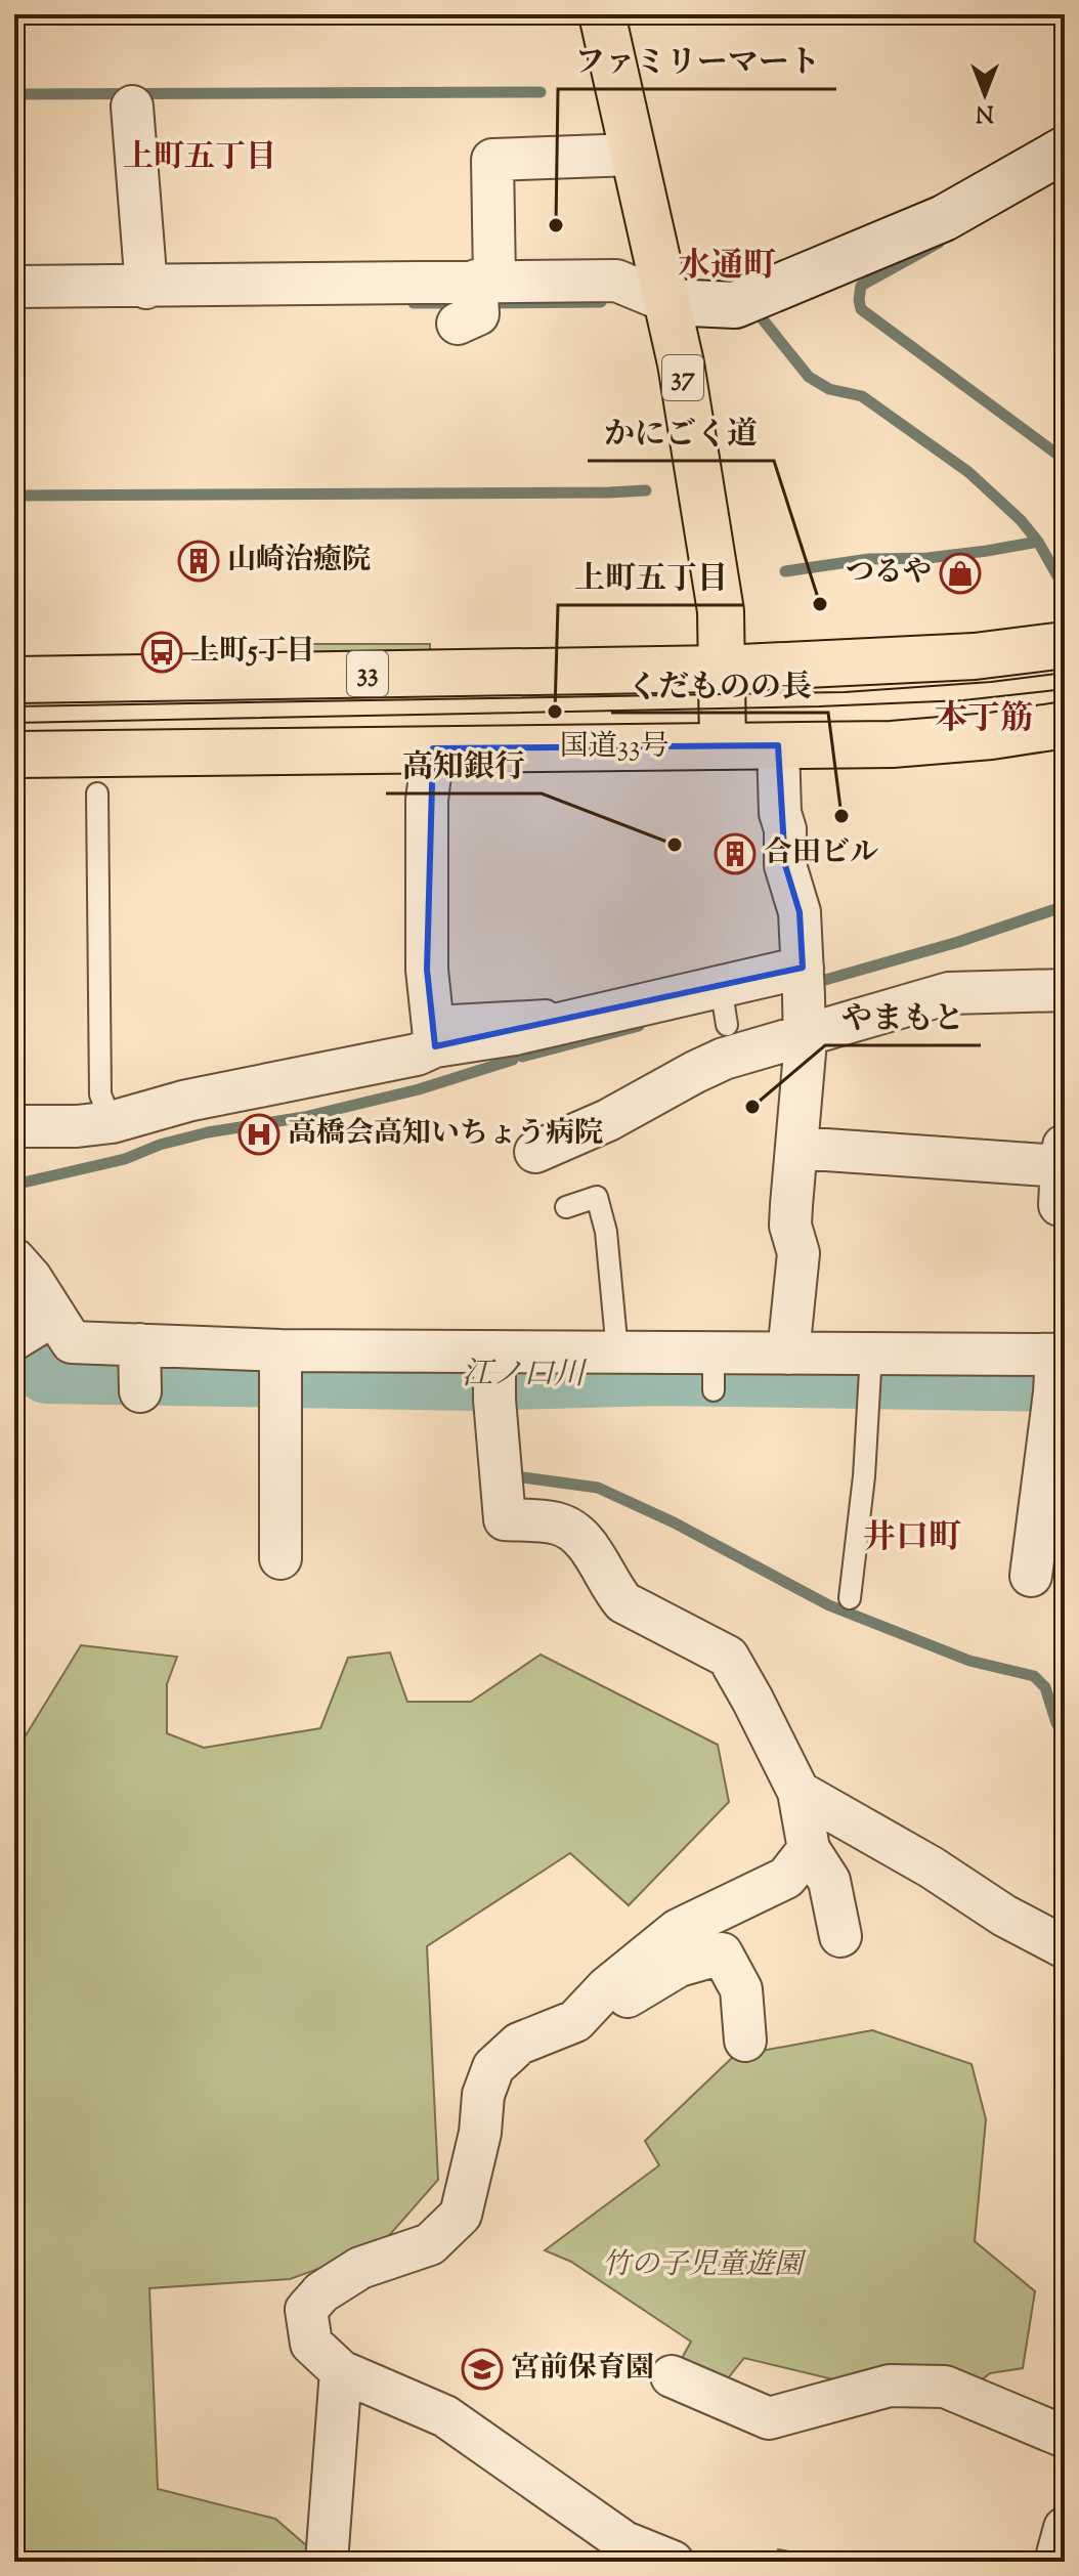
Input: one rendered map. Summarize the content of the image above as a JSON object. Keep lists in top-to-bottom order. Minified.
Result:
{"streets":{"main road":["37","33","国道33号"]},"crossings":[["37","33"],["37","国道33号"]],"districts":["上町五丁目","水通町","本丁筋","井口町"],"water":["江ノ口川"],"parks":["竹の子児童遊園"],"places":{"other":["ファミリーマート","かにごく道","上町五丁目","くだものの長","高知銀行","やまもと"],"building":["山崎治癒院","合田ビル"],"shop":["つるや"],"bus stop":["上町5丁目"],"hospital":["高橋会高知いちょう病院"],"school or university":["宮前保育園"]},"north":"bottom"}
